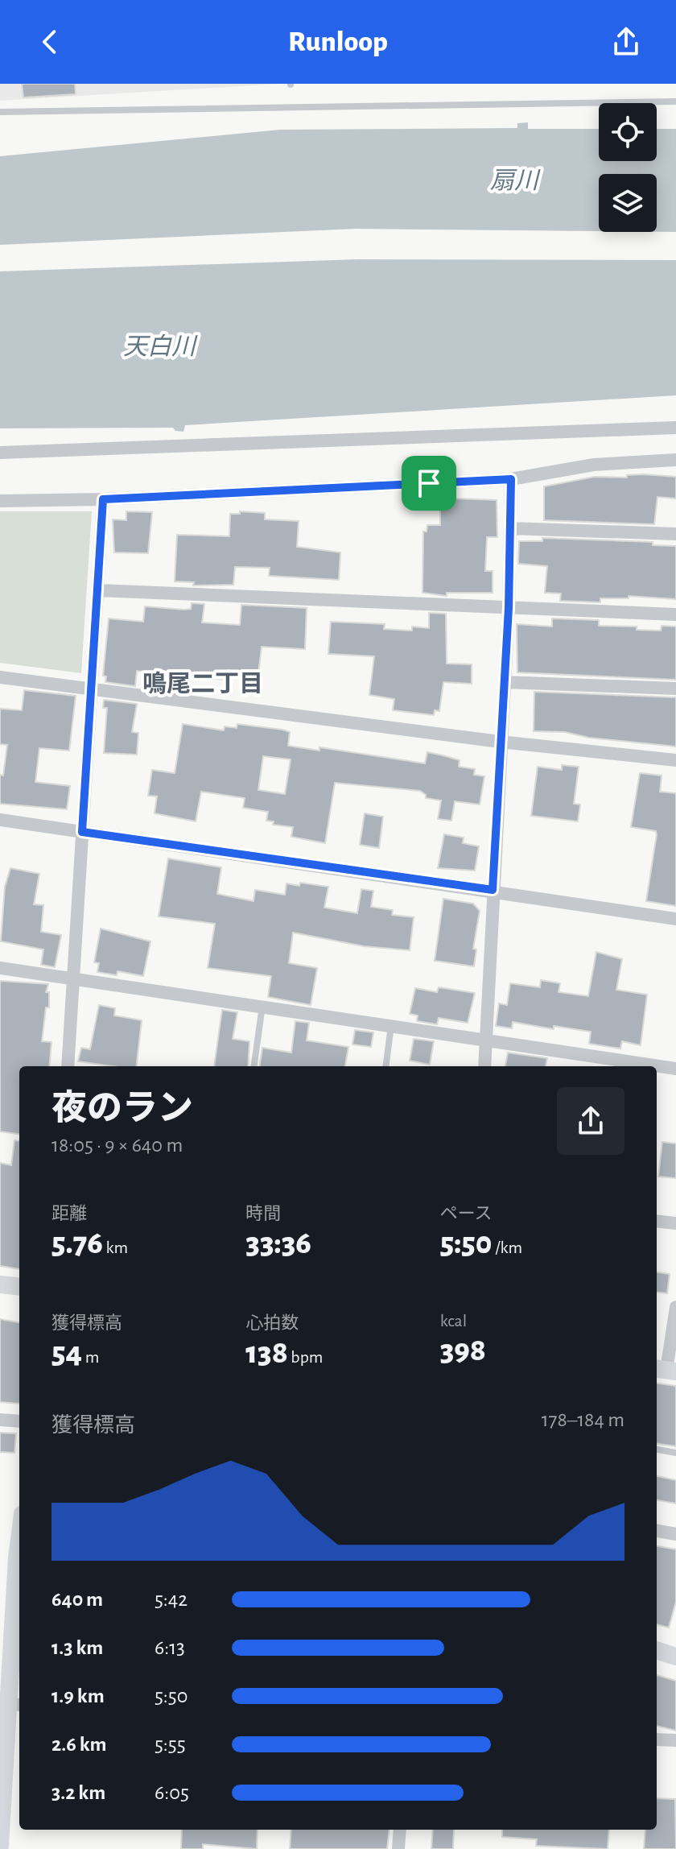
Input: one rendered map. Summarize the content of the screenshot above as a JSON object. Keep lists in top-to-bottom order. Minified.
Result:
{"districts":["鳴尾二丁目"],"water":["扇川","天白川"],"page":{"header":"Runloop","heading":["夜のラン","18:05 · 9 × 640 m"],"stats":[["距離","5.76 km"],["時間","33:36"],["ペース","5:50 /km"],["獲得標高","54 m"],["心拍数","138 bpm"],["kcal","398"]],"chart":["獲得標高","178–184 m"],"list":[{"name":"640 m","note":"5:42"},{"name":"1.3 km","note":"6:13"},{"name":"1.9 km","note":"5:50"},{"name":"2.6 km","note":"5:55"},{"name":"3.2 km","note":"6:05"}]}}
